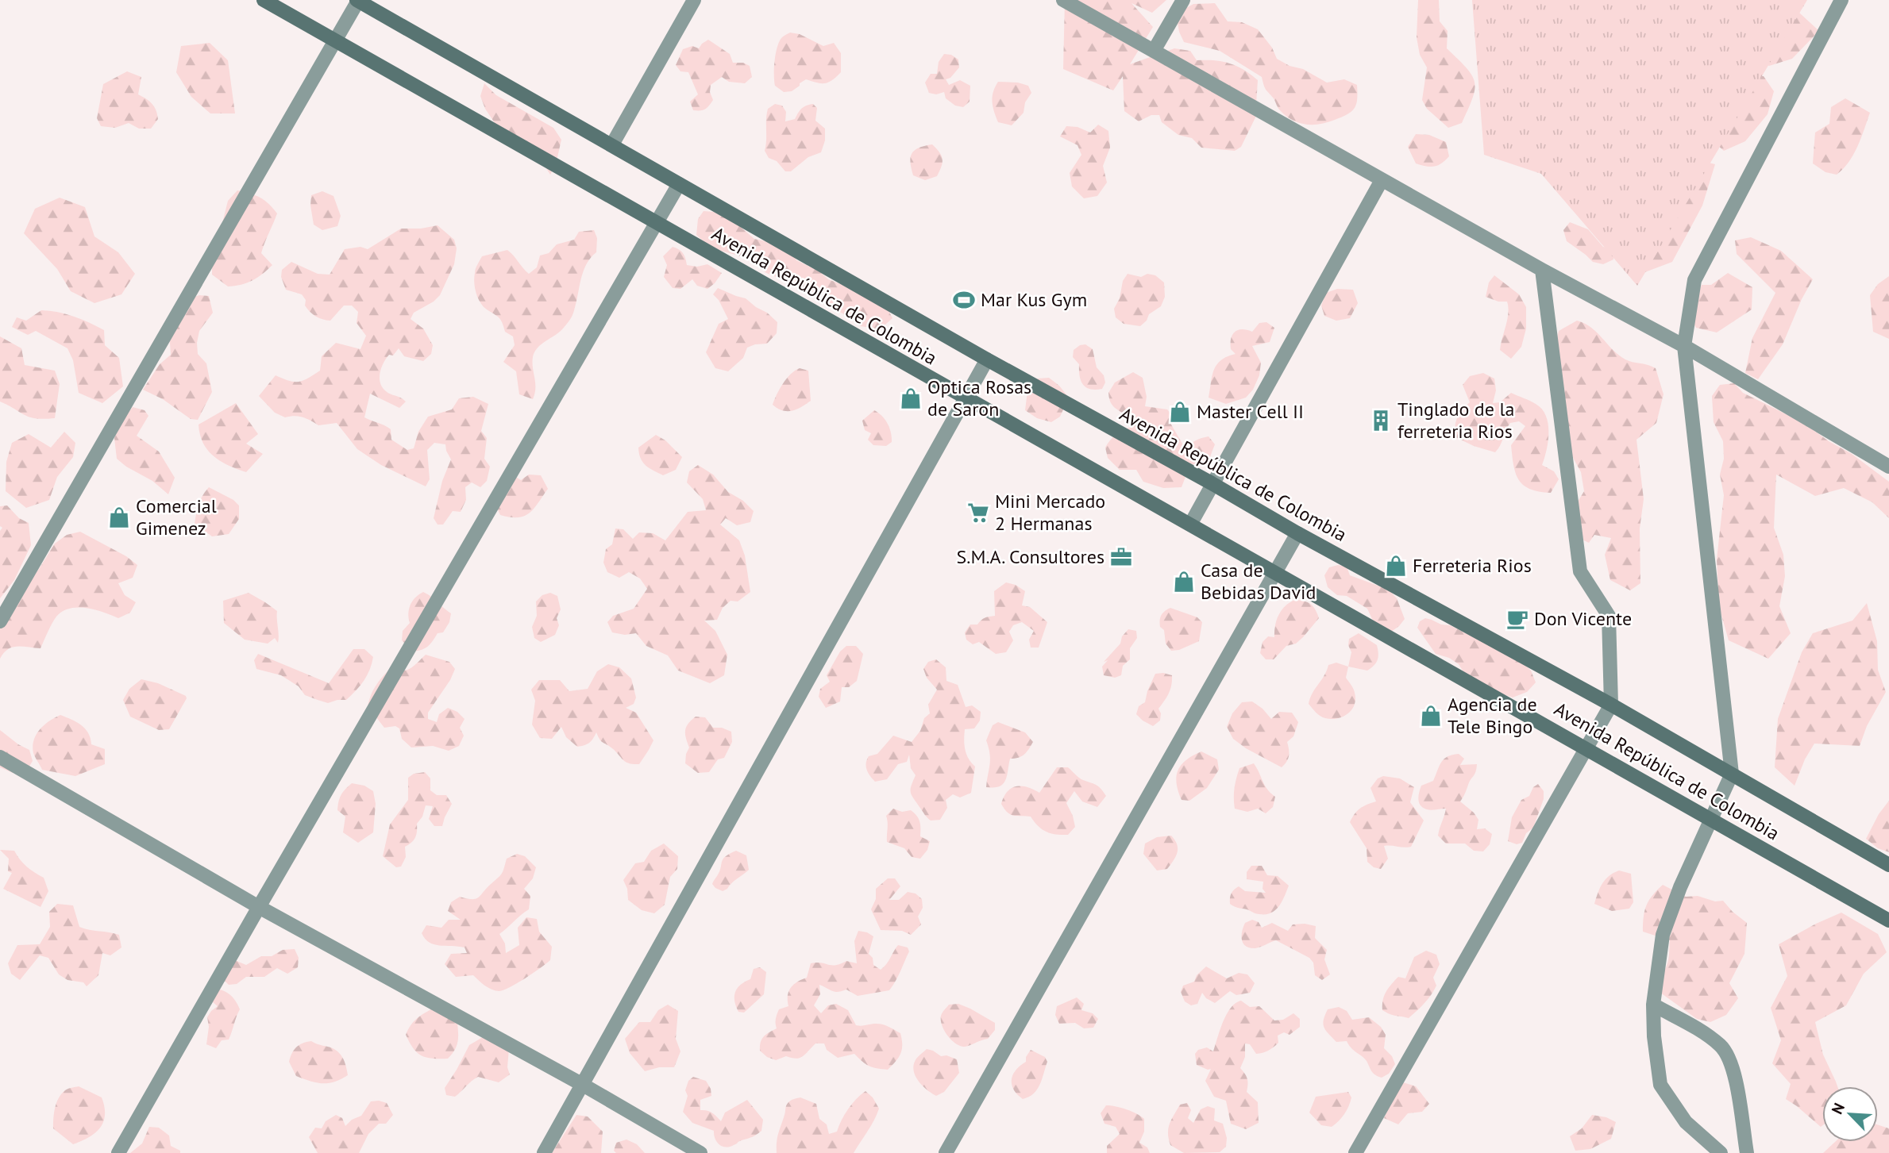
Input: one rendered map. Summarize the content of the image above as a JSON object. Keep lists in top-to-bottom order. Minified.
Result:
{"streets":{"street":["Avenida República de Colombia"]},"places":{"sports":["Mar Kus Gym"],"shop":["Optica Rosas de Saron","Master Cell II","Comercial Gimenez","Ferreteria Rios","Casa de Bebidas David","Agencia de Tele Bingo"],"building":["Tinglado de la ferreteria Rios"],"supermarket":["Mini Mercado 2 Hermanas"],"office":["S.M.A. Consultores"],"cafe":["Don Vicente"]},"north":"top left"}
